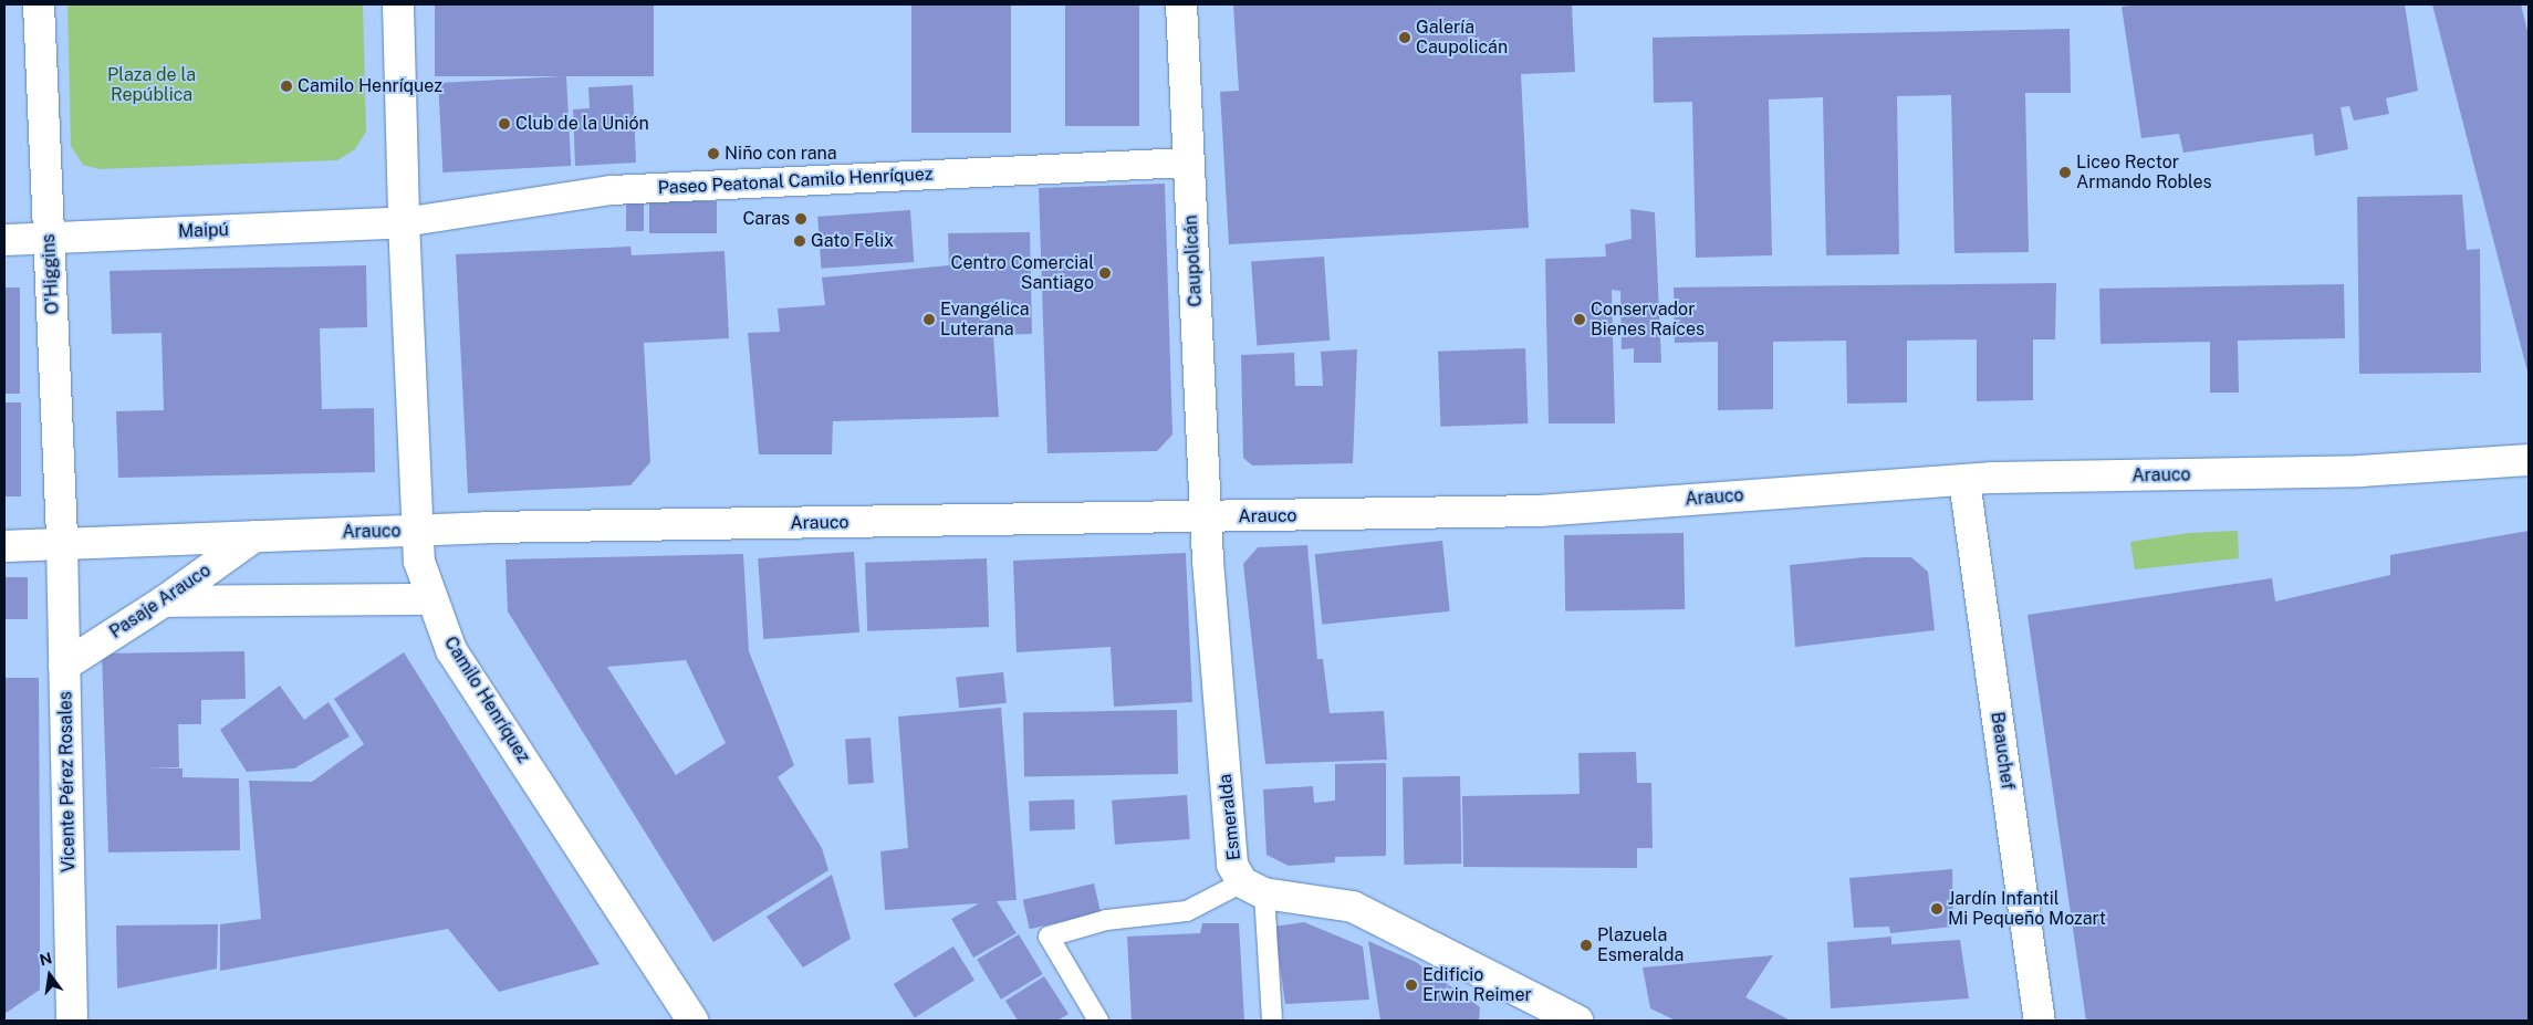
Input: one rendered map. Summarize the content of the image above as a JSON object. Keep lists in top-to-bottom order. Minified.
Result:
{"streets":{"street":["Paseo Peatonal Camilo Henríquez","Maipú","Caupolicán","O'Higgins","Arauco","Pasaje Arauco","Camilo Henríquez","Beauchef","Vicente Pérez Rosales","Esmeralda"]},"crossings":[["Paseo Peatonal Camilo Henríquez","Maipú"],["Paseo Peatonal Camilo Henríquez","Caupolicán"],["Paseo Peatonal Camilo Henríquez","Camilo Henríquez"],["Maipú","O'Higgins"],["Maipú","Camilo Henríquez"],["Caupolicán","Arauco"],["Caupolicán","Esmeralda"],["O'Higgins","Arauco"],["O'Higgins","Vicente Pérez Rosales"],["Arauco","Pasaje Arauco"],["Arauco","Camilo Henríquez"],["Arauco","Beauchef"],["Arauco","Vicente Pérez Rosales"],["Arauco","Esmeralda"],["Pasaje Arauco","Vicente Pérez Rosales"]],"parks":["Plaza de la República"],"places":["Galería Caupolicán","Camilo Henríquez","Club de la Unión","Niño con rana","Liceo Rector Armando Robles","Caras","Gato Felix","Centro Comercial Santiago","Evangélica Luterana","Conservador Bienes Raíces","Jardín Infantil Mi Pequeño Mozart","Plazuela Esmeralda","Edificio Erwin Reimer"],"north":"top"}
